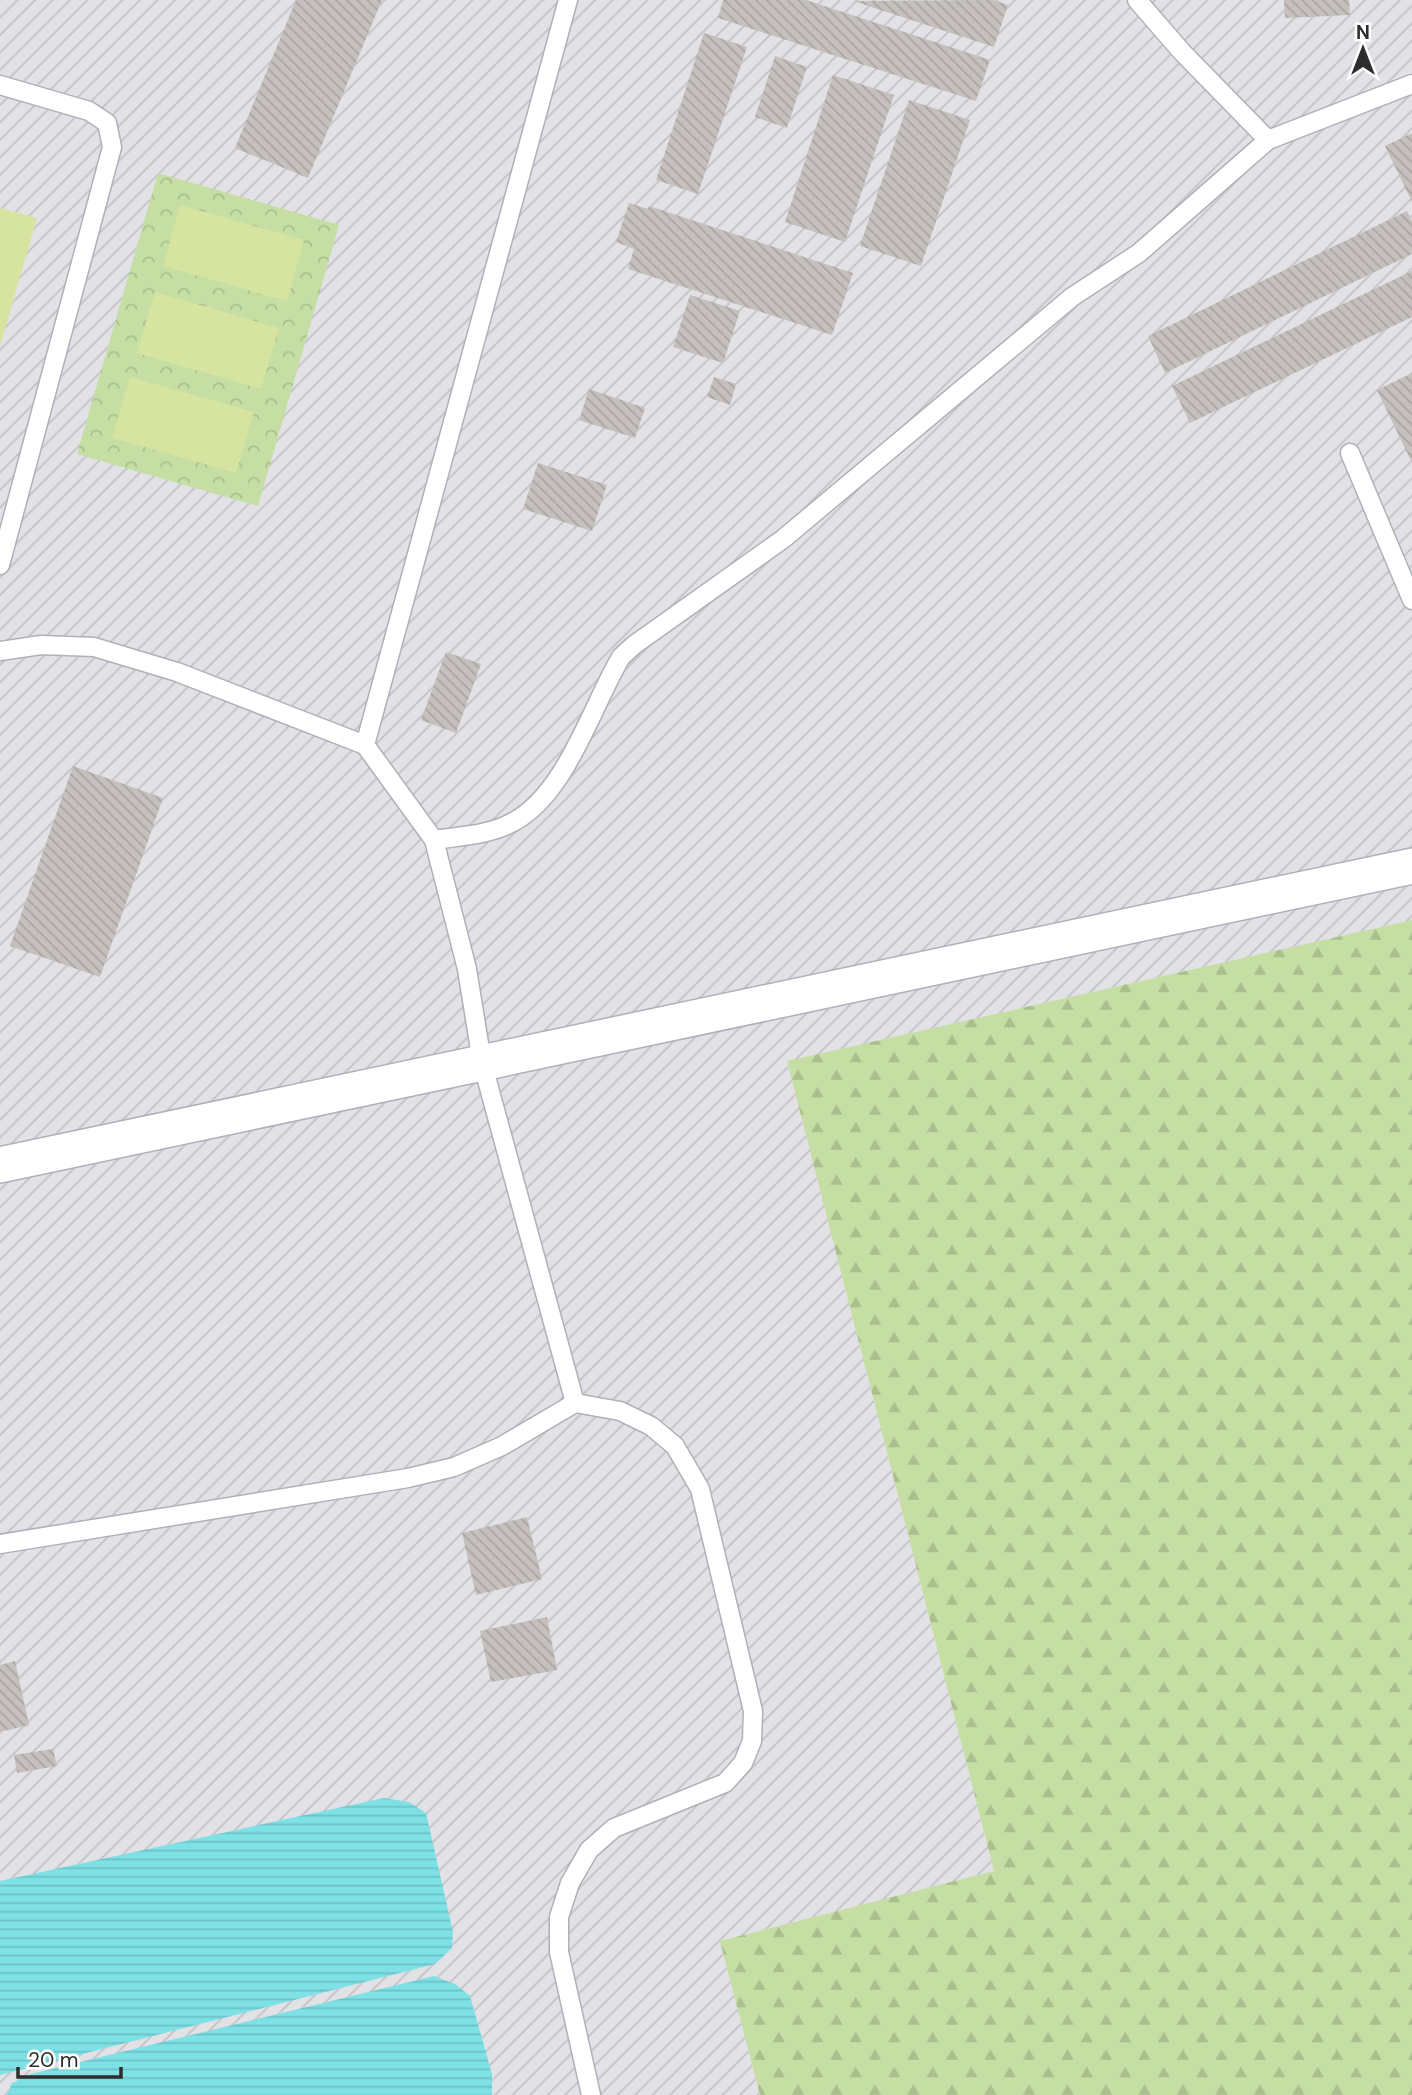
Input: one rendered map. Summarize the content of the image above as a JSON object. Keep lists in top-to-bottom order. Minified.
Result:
{"scale_bar":"20 m","north":"top"}
